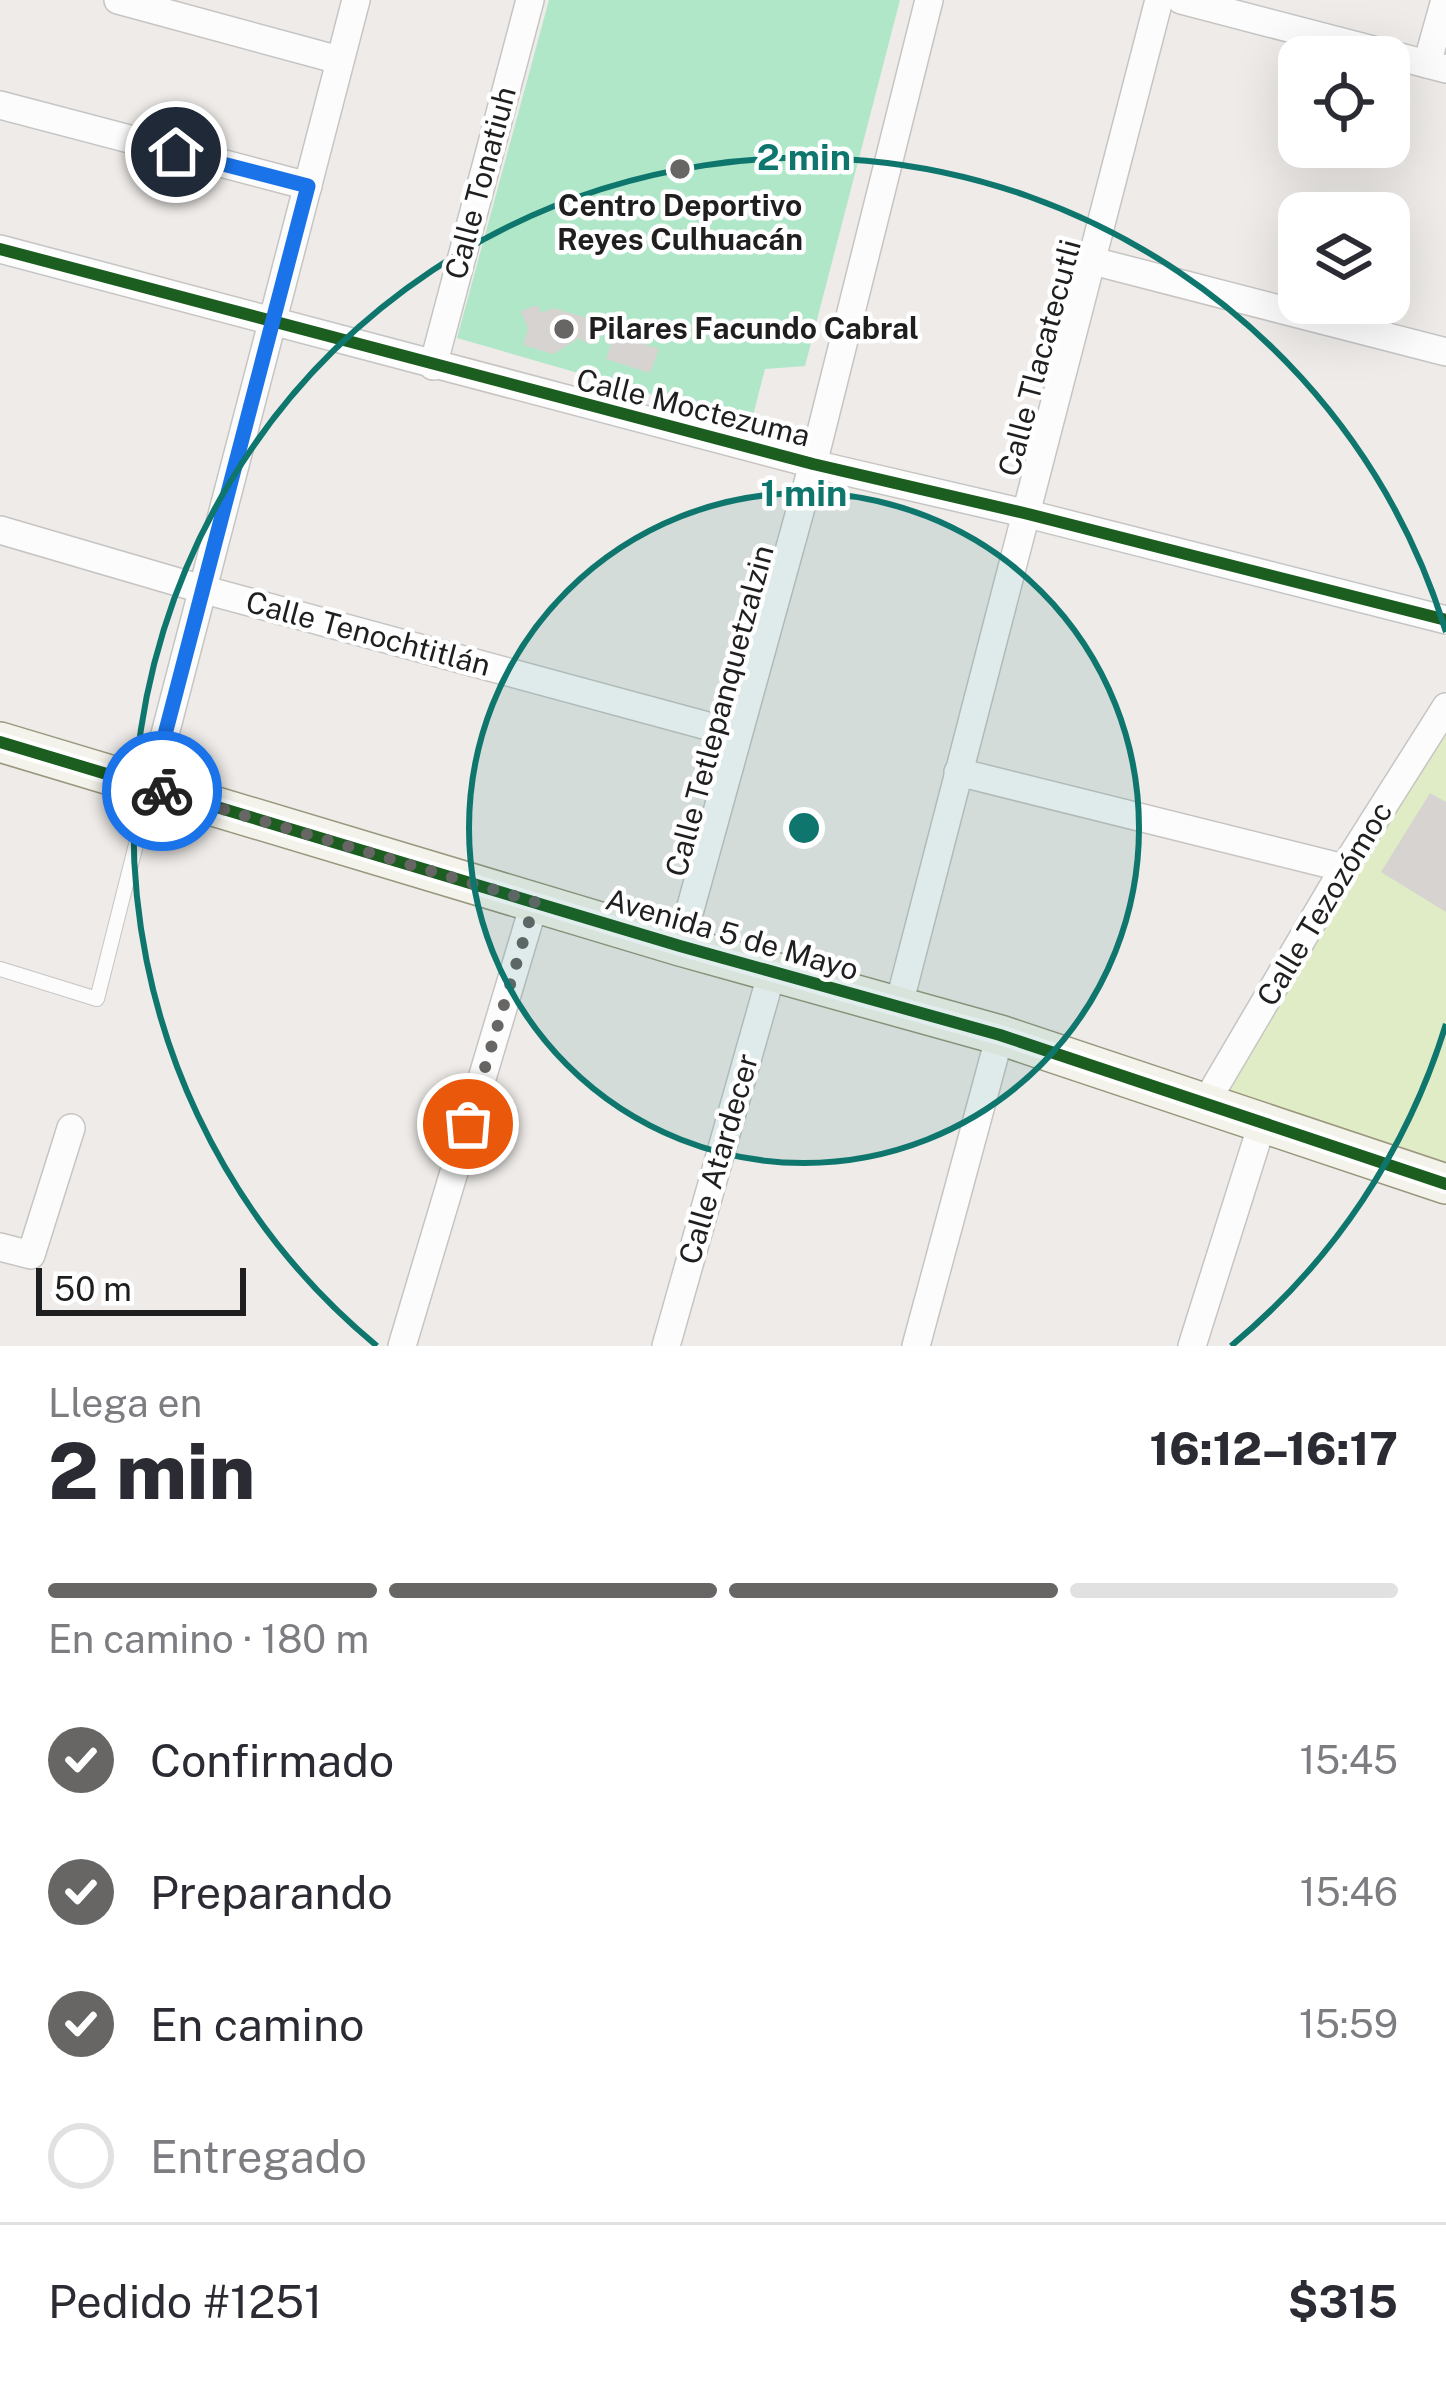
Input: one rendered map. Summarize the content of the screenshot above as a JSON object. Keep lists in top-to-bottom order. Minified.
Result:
{"streets":{"street":["Calle Tonatiuh","Calle Tlacatecutli","Calle Moctezuma","Calle Tenochtitlán","Calle Tetlepanquetzalzin","Calle Tezozómoc","Avenida 5 de Mayo","Calle Atardecer"]},"crossings":[["Calle Tonatiuh","Calle Moctezuma"],["Calle Tlacatecutli","Calle Moctezuma"],["Calle Tlacatecutli","Avenida 5 de Mayo"],["Calle Moctezuma","Calle Tetlepanquetzalzin"],["Calle Tenochtitlán","Calle Tetlepanquetzalzin"],["Calle Tetlepanquetzalzin","Avenida 5 de Mayo"],["Calle Tezozómoc","Avenida 5 de Mayo"],["Avenida 5 de Mayo","Calle Atardecer"]],"places":["Centro Deportivo Reyes Culhuacán","Pilares Facundo Cabral"],"scale_bar":"50 m","page":{"scale":"50 m","heading":["2 min","Llega en","16:12–16:17"],"panel":["Pedido #1251","$315"],"bar":"En camino · 180 m","list":[["Confirmado","15:45"],["Preparando","15:46"],["En camino","15:59"],"Entregado"]},"rings":["2 min","1 min"]}
